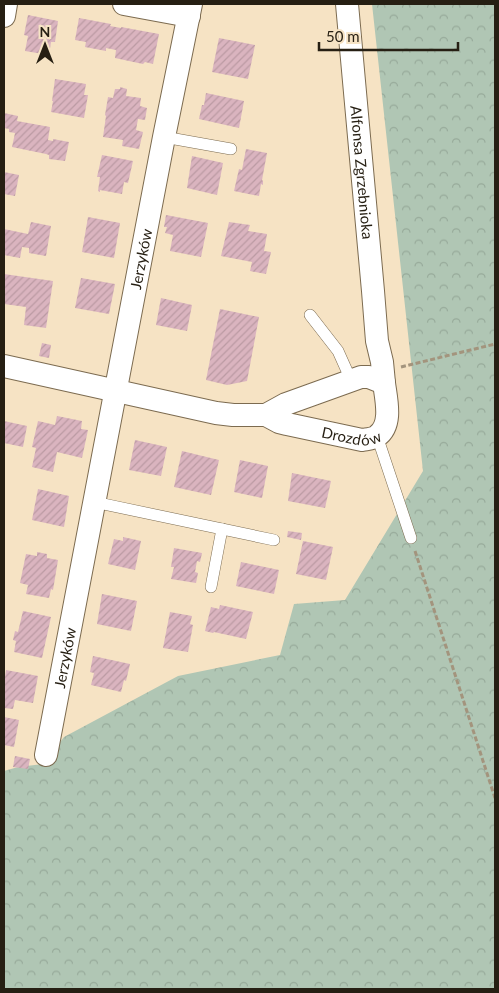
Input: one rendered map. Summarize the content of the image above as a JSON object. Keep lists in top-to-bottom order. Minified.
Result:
{"streets":{"street":["Alfonsa Zgrzebnioka","Jerzyków","Drozdów"]},"crossings":[["Alfonsa Zgrzebnioka","Drozdów"],["Jerzyków","Drozdów"]],"scale_bar":"50 m","north":"top"}
